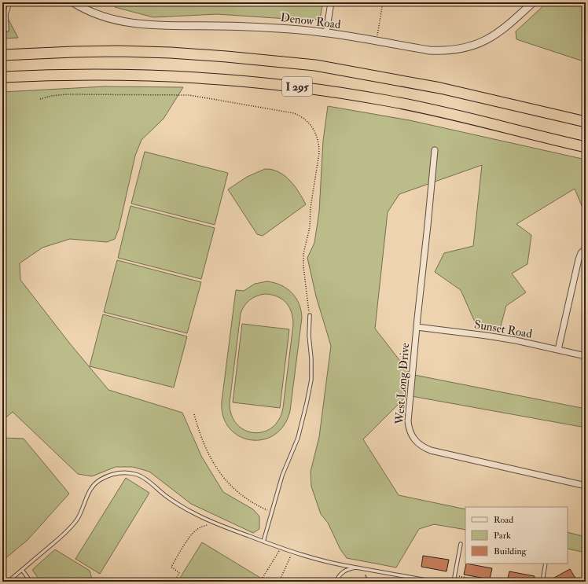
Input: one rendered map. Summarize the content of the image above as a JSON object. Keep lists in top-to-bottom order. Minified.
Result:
{"streets":{"highway":["I 295"],"street":["Denow Road","Sunset Road","West Long Drive"]},"crossings":[["Sunset Road","West Long Drive"]],"legend":["Road","Park","Building"]}
